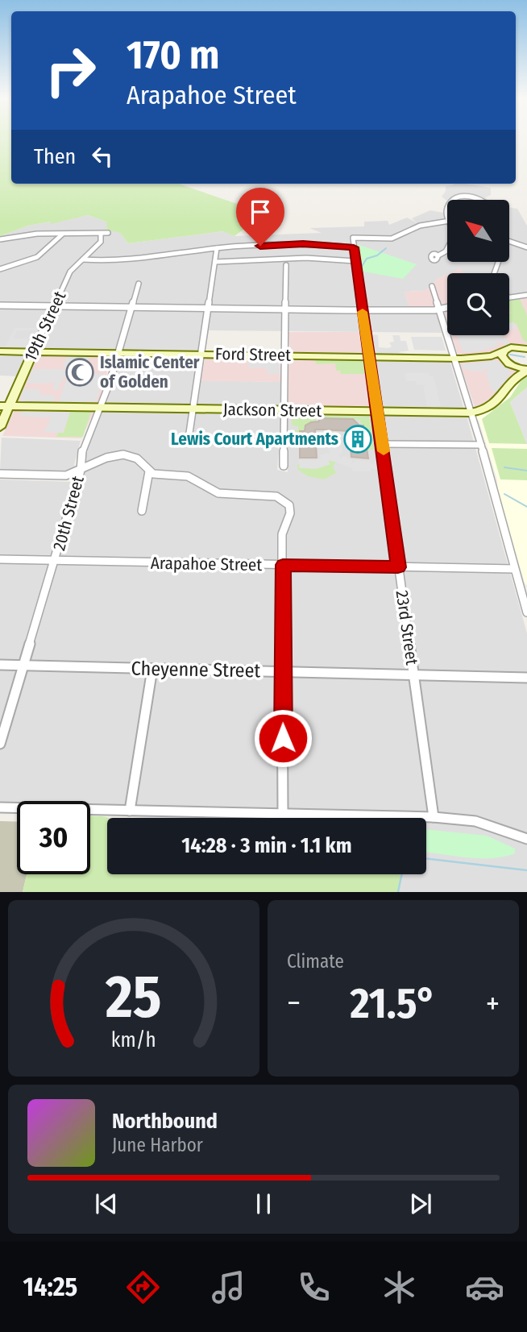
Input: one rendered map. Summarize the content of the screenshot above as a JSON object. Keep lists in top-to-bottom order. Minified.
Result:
{"streets":{"main road":["19th Street","Ford Street","Jackson Street"],"street":["20th Street","Arapahoe Street","23rd Street","Cheyenne Street"]},"crossings":[["19th Street","Ford Street"],["19th Street","Jackson Street"],["Ford Street","20th Street"],["Ford Street","23rd Street"],["Jackson Street","20th Street"],["Jackson Street","23rd Street"],["20th Street","Arapahoe Street"],["20th Street","Cheyenne Street"],["Arapahoe Street","23rd Street"],["23rd Street","Cheyenne Street"]],"places":{"mosque":["Islamic Center of Golden"],"building":["Lewis Court Apartments"]},"north":"top left","page":{"turn":["170 m","Arapahoe Street"],"then":"Then","limit":"30","trip":"14:28 · 3 min · 1.1 km","tile":"Climate","heat":["−","21.5°","+"],"song":["Northbound","June Harbor"],"tabs":"14:25","gauge":["25","km/h"]}}
